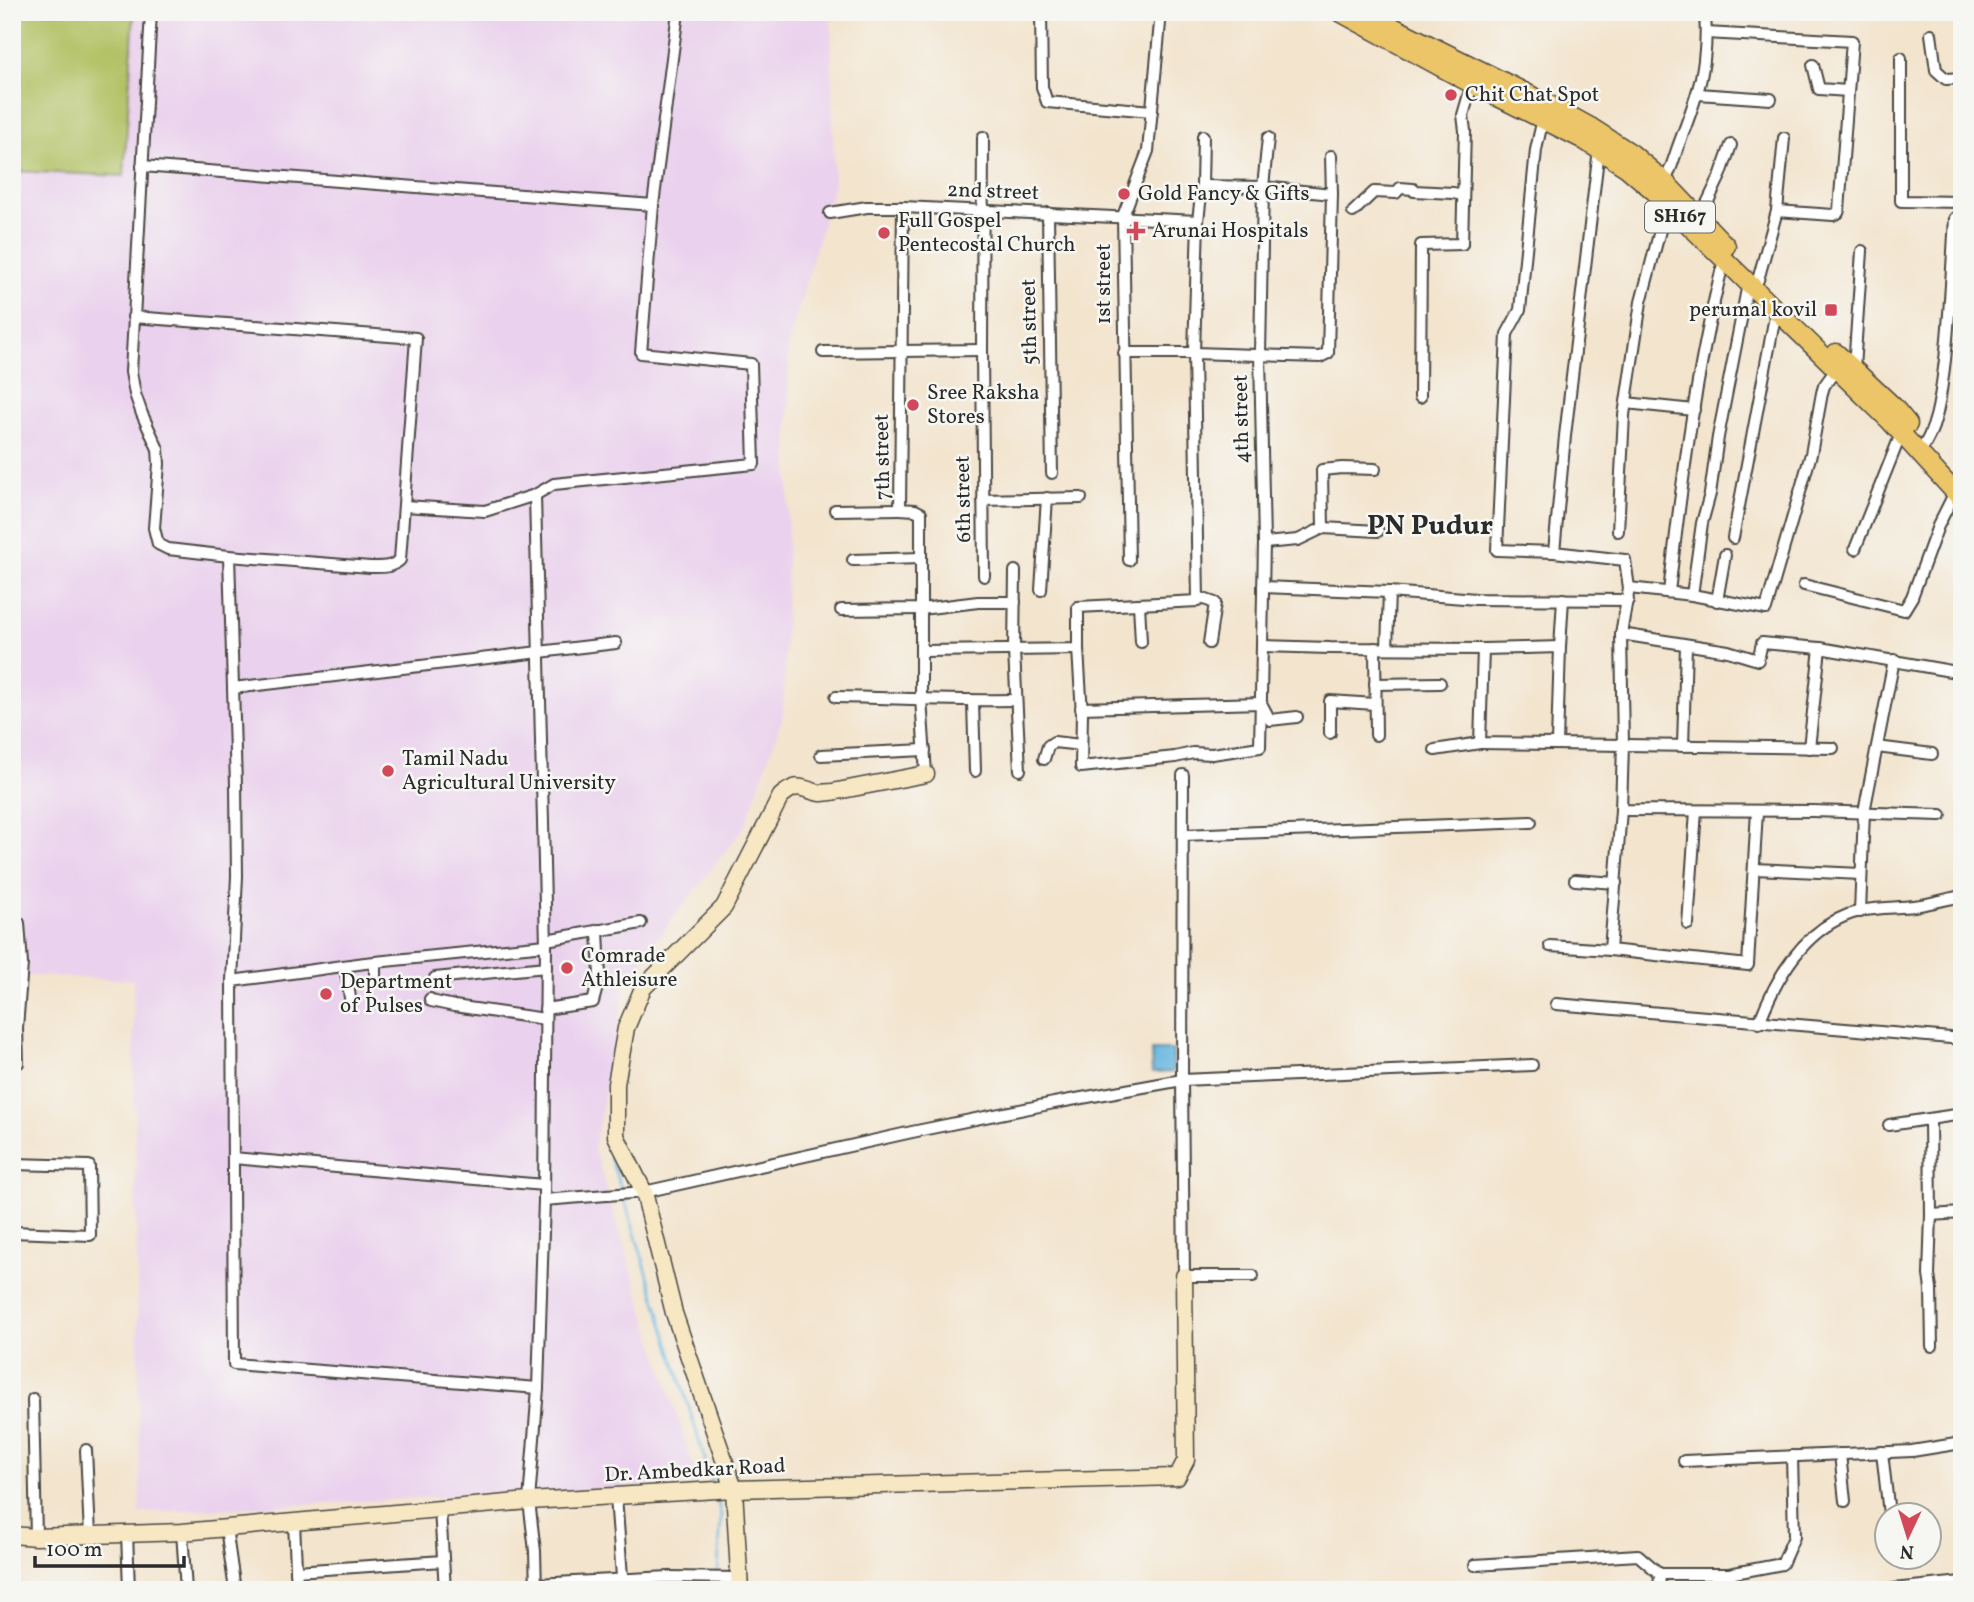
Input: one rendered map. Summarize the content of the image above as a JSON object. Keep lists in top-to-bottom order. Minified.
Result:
{"streets":{"main road":["SH167"],"street":["2nd street","1st street","5th street","4th street","7th street","6th street","Dr. Ambedkar Road"]},"crossings":[["2nd street","1st street"],["2nd street","5th street"],["2nd street","7th street"],["2nd street","6th street"]],"districts":["PN Pudur"],"places":{"other":["Chit Chat Spot","Gold Fancy & Gifts","Full Gospel Pentecostal Church","Sree Raksha Stores","Tamil Nadu Agricultural University","Comrade Athleisure","Department of Pulses"],"health":["Arunai Hospitals"],"transit":["perumal kovil"]},"scale_bar":"100 m","north":"bottom"}
